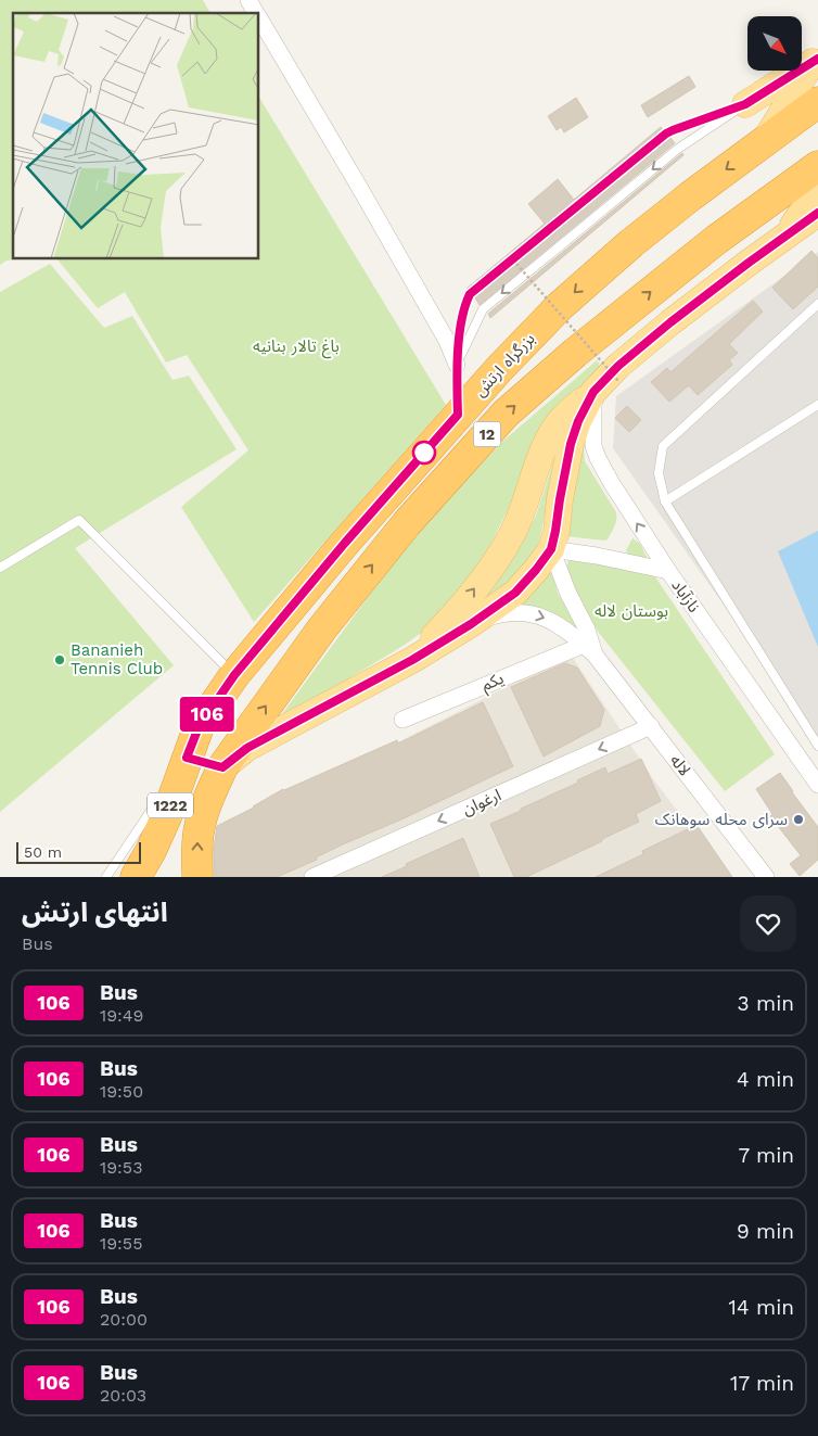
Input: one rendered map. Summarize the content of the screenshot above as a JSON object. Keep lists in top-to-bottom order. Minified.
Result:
{"streets":{"highway":["بزرگراه ارتش","12","1222"],"street":["نازآباد","یکم","لاله","ارغوان"]},"crossings":[["12","1222"],["یکم","لاله"],["لاله","ارغوان"]],"one_way":["نازآباد","ارغوان"],"parks":["باغ تالار بنانیه","بوستان لاله"],"places":["Bananieh Tennis Club","سرای محله سوهانک"],"lines":["bus line 106"],"scale_bar":"50 m","north":"bottom right","page":{"on_map":"106","scale":"50 m","heading":["انتهای ارتش","Bus"],"list":[{"mark":"106","name":"Bus","note":"19:49","value":"3 min"},{"mark":"106","name":"Bus","note":"19:50","value":"4 min"},{"mark":"106","name":"Bus","note":"19:53","value":"7 min"},{"mark":"106","name":"Bus","note":"19:55","value":"9 min"},{"mark":"106","name":"Bus","note":"20:00","value":"14 min"},{"mark":"106","name":"Bus","note":"20:03","value":"17 min"}]}}
